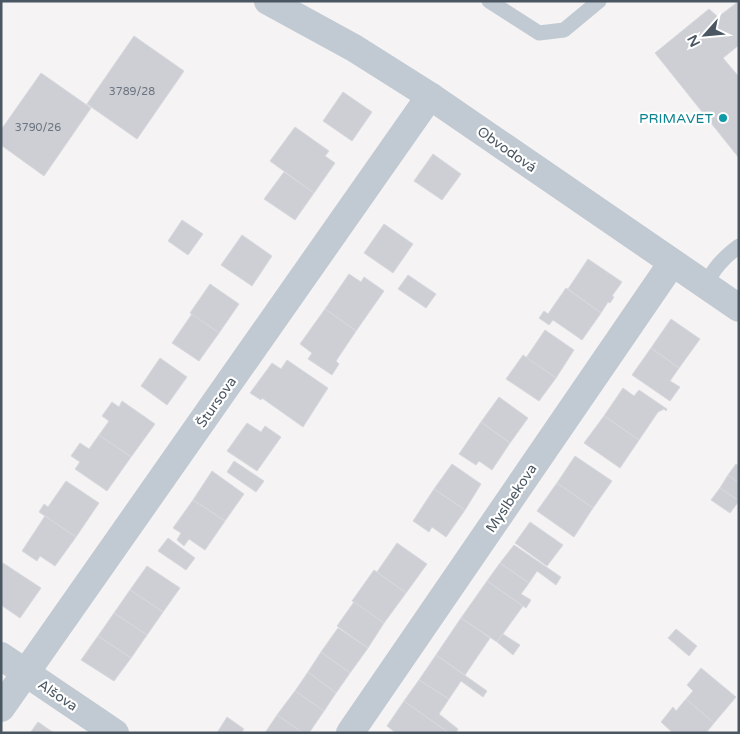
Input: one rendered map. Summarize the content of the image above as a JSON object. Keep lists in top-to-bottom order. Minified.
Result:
{"streets":{"street":["Obvodová","Štursova","Myslbekova","Alšova"]},"crossings":[["Obvodová","Štursova"],["Obvodová","Myslbekova"],["Štursova","Alšova"]],"places":["PRIMAVET"],"house_numbers":["3789/28","3790/26"],"north":"bottom left"}
